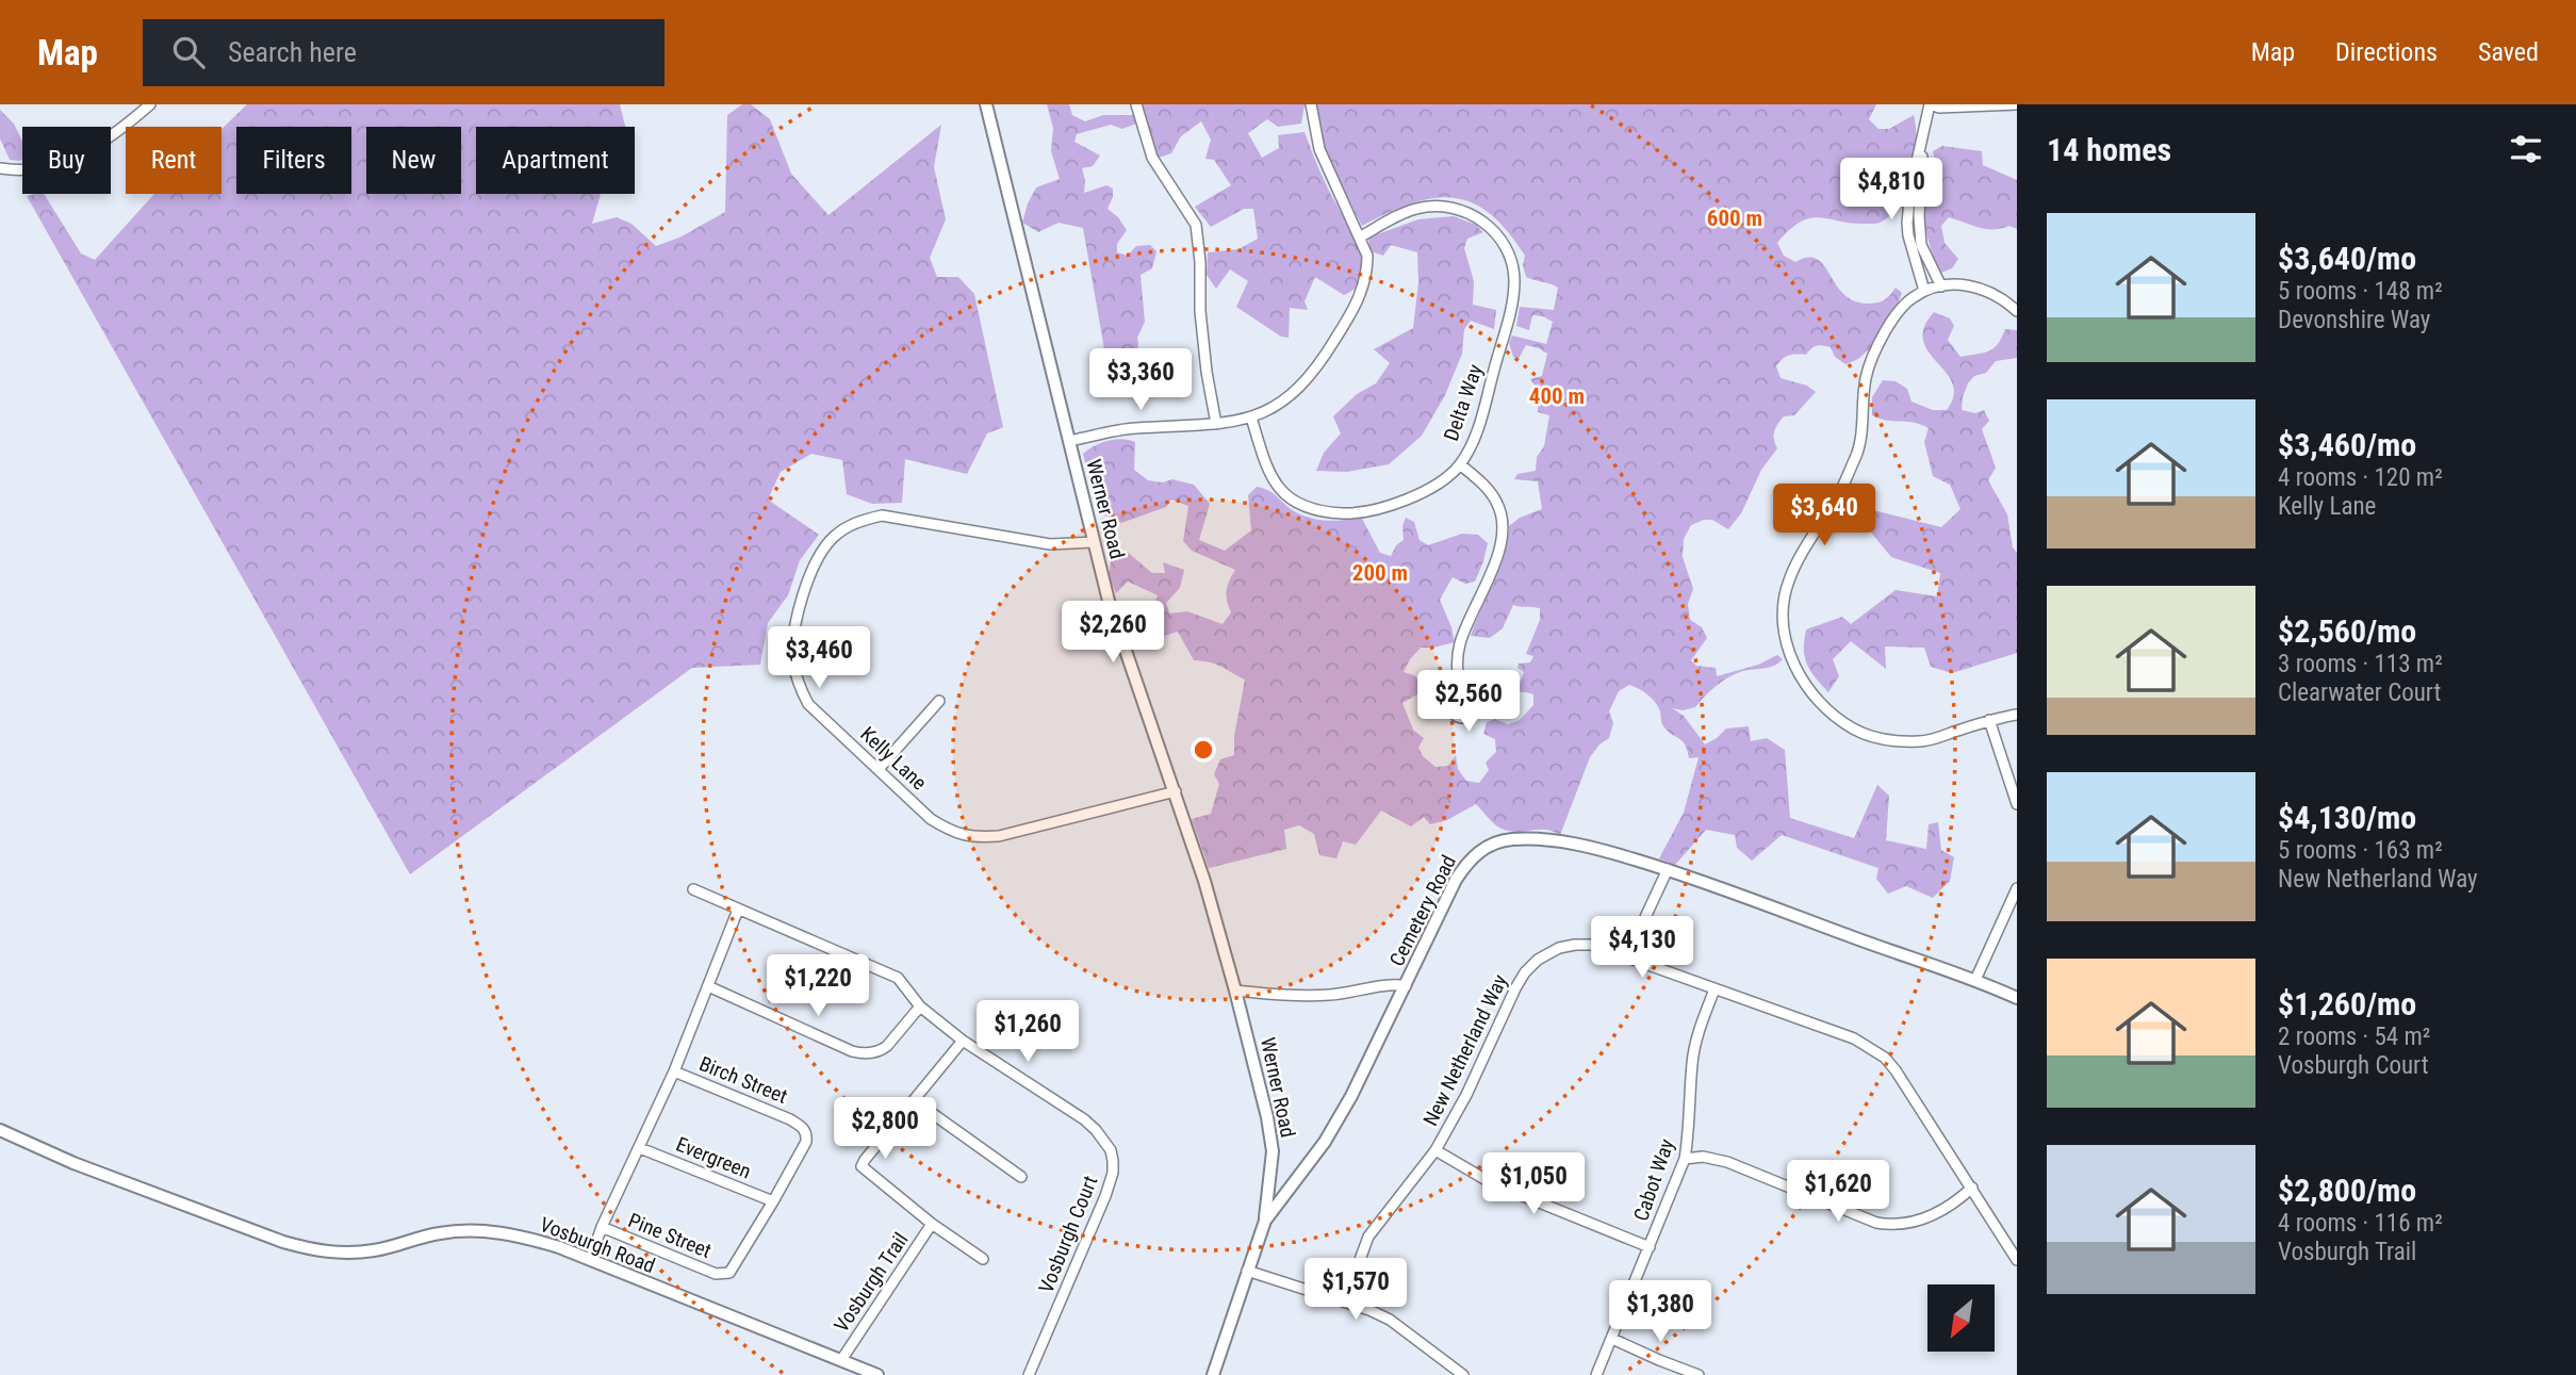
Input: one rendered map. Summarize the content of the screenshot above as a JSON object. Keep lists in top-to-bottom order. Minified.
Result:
{"streets":{"street":["Delta Way","Werner Road","Kelly Lane","Cemetery Road","New Netherland Way","Birch Street","Evergreen","Cabot Way","Vosburgh Court","Pine Street","Vosburgh Road","Vosburgh Trail"]},"crossings":[["Werner Road","Kelly Lane"],["Werner Road","Cemetery Road"],["New Netherland Way","Cabot Way"],["Birch Street","Evergreen"],["Birch Street","Pine Street"],["Evergreen","Pine Street"],["Vosburgh Court","Vosburgh Trail"],["Vosburgh Road","Vosburgh Trail"]],"north":"bottom left","page":{"header":"Map","search":"Search here","nav":["Map","Directions","Saved"],"heading":"14 homes","chip":["Buy","Rent","Filters","New","Apartment"],"price":["$4,810","$3,360","$3,640","$2,260","$3,460","$2,560","$4,130","$1,220","$1,260","$2,800","$1,050","$1,620","$1,570","$1,380"],"list":[{"name":"$3,640/mo","note":"5 rooms · 148 m² · Devonshire Way"},{"name":"$3,460/mo","note":"4 rooms · 120 m² · Kelly Lane"},{"name":"$2,560/mo","note":"3 rooms · 113 m² · Clearwater Court"},{"name":"$4,130/mo","note":"5 rooms · 163 m² · New Netherland Way"},{"name":"$1,260/mo","note":"2 rooms · 54 m² · Vosburgh Court"},{"name":"$2,800/mo","note":"4 rooms · 116 m² · Vosburgh Trail"}]},"rings":["600 m","400 m","200 m"]}
